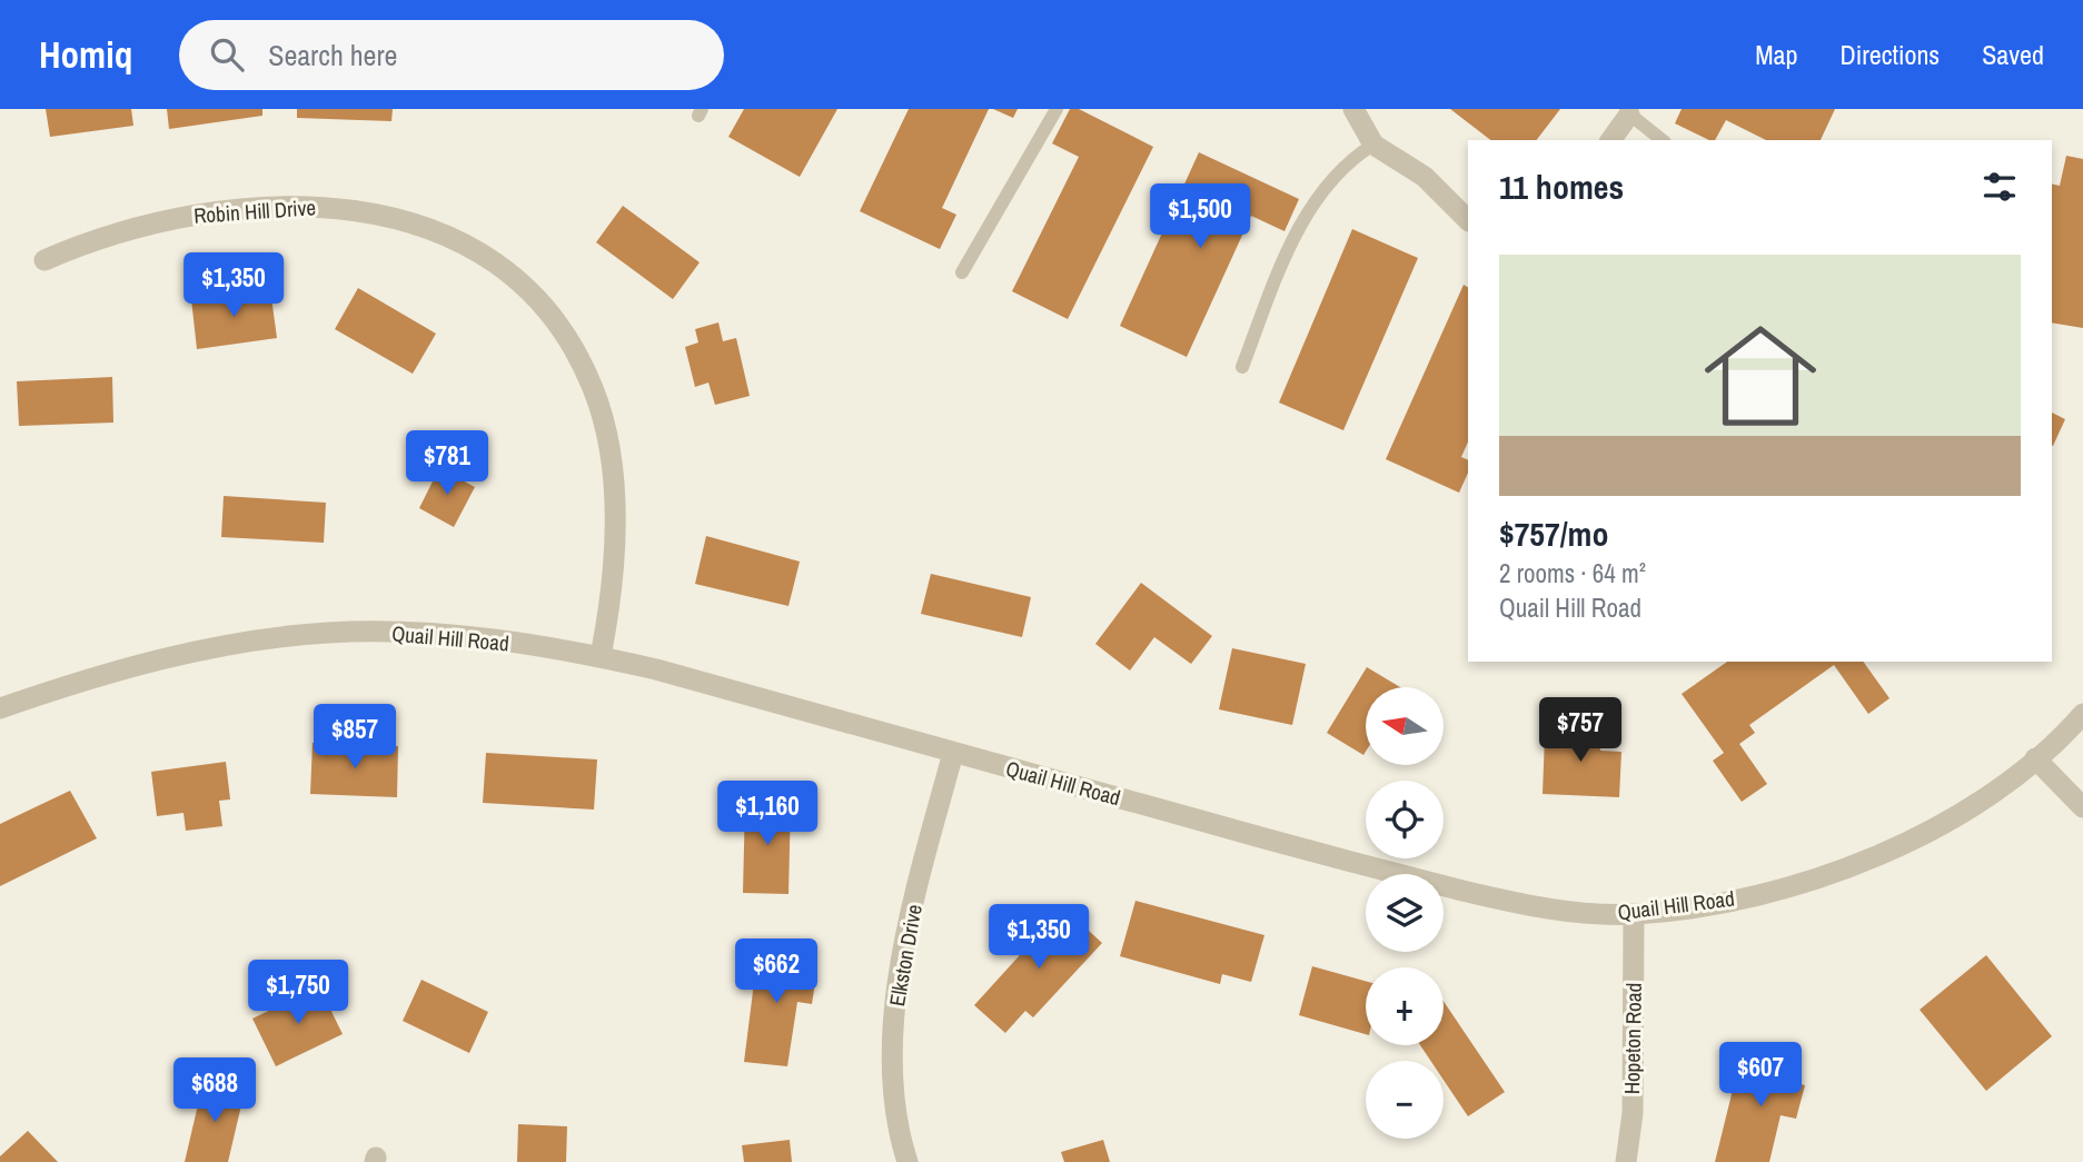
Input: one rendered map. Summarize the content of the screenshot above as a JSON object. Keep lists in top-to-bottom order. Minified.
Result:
{"streets":{"street":["Robin Hill Drive","Quail Hill Road","Elkston Drive","Hopeton Road"]},"crossings":[["Robin Hill Drive","Quail Hill Road"],["Quail Hill Road","Elkston Drive"],["Quail Hill Road","Hopeton Road"]],"north":"left","page":{"header":"Homiq","search":"Search here","nav":["Map","Directions","Saved"],"heading":"11 homes","price":["$1,500","$1,350","$781","$757","$857","$1,160","$1,350","$662","$1,750","$607","$688"],"list":[{"name":"$757/mo","note":"2 rooms · 64 m² · Quail Hill Road"}],"map_buttons":["+","−"]}}
